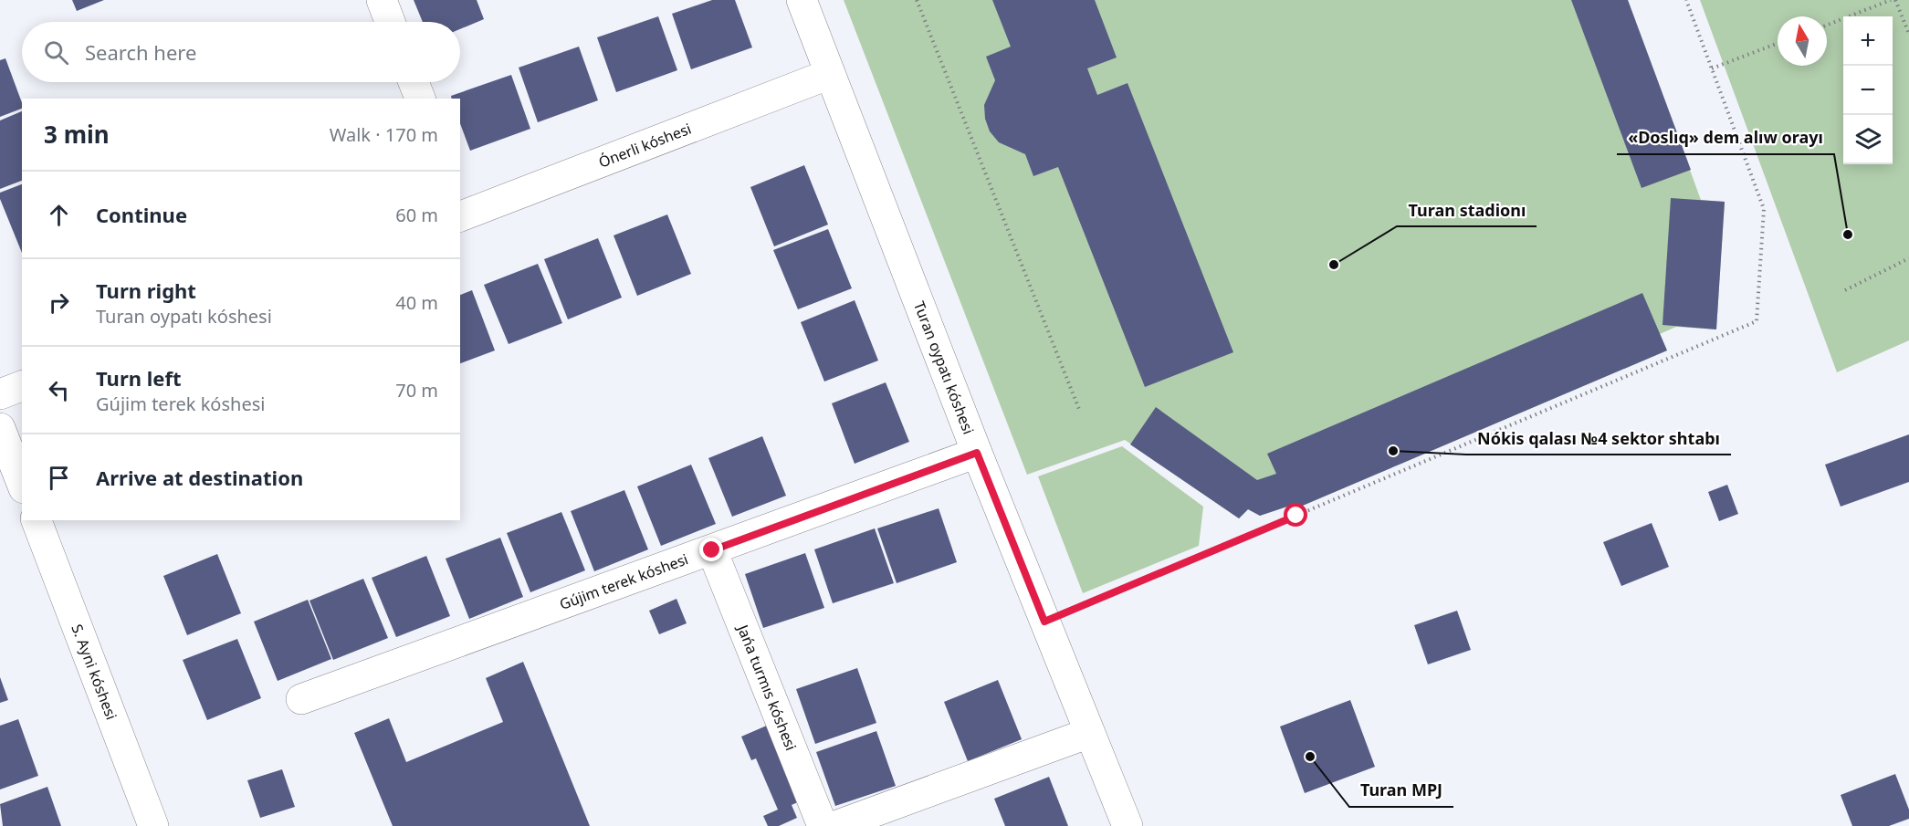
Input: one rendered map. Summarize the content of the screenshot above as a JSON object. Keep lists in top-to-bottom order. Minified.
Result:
{"streets":{"street":["Ónerli kóshesi","Turan oypatı kóshesi","Gújim terek kóshesi","S. Ayni kóshesi","Jańa turmıs kóshesi"]},"crossings":[["Ónerli kóshesi","Turan oypatı kóshesi"],["Turan oypatı kóshesi","Gújim terek kóshesi"],["Gújim terek kóshesi","Jańa turmıs kóshesi"]],"places":["«Doslıq» dem alıw orayı","Turan stadionı","Nókis qalası №4 sektor shtabı","Turan MPJ"],"north":"top","page":{"map_buttons":["+","−"],"search":"Search here","heading":["3 min","Walk · 170 m"],"list":[["Continue","60 m"],["Turn right","Turan oypatı kóshesi","40 m"],["Turn left","Gújim terek kóshesi","70 m"],"Arrive at destination"]}}
